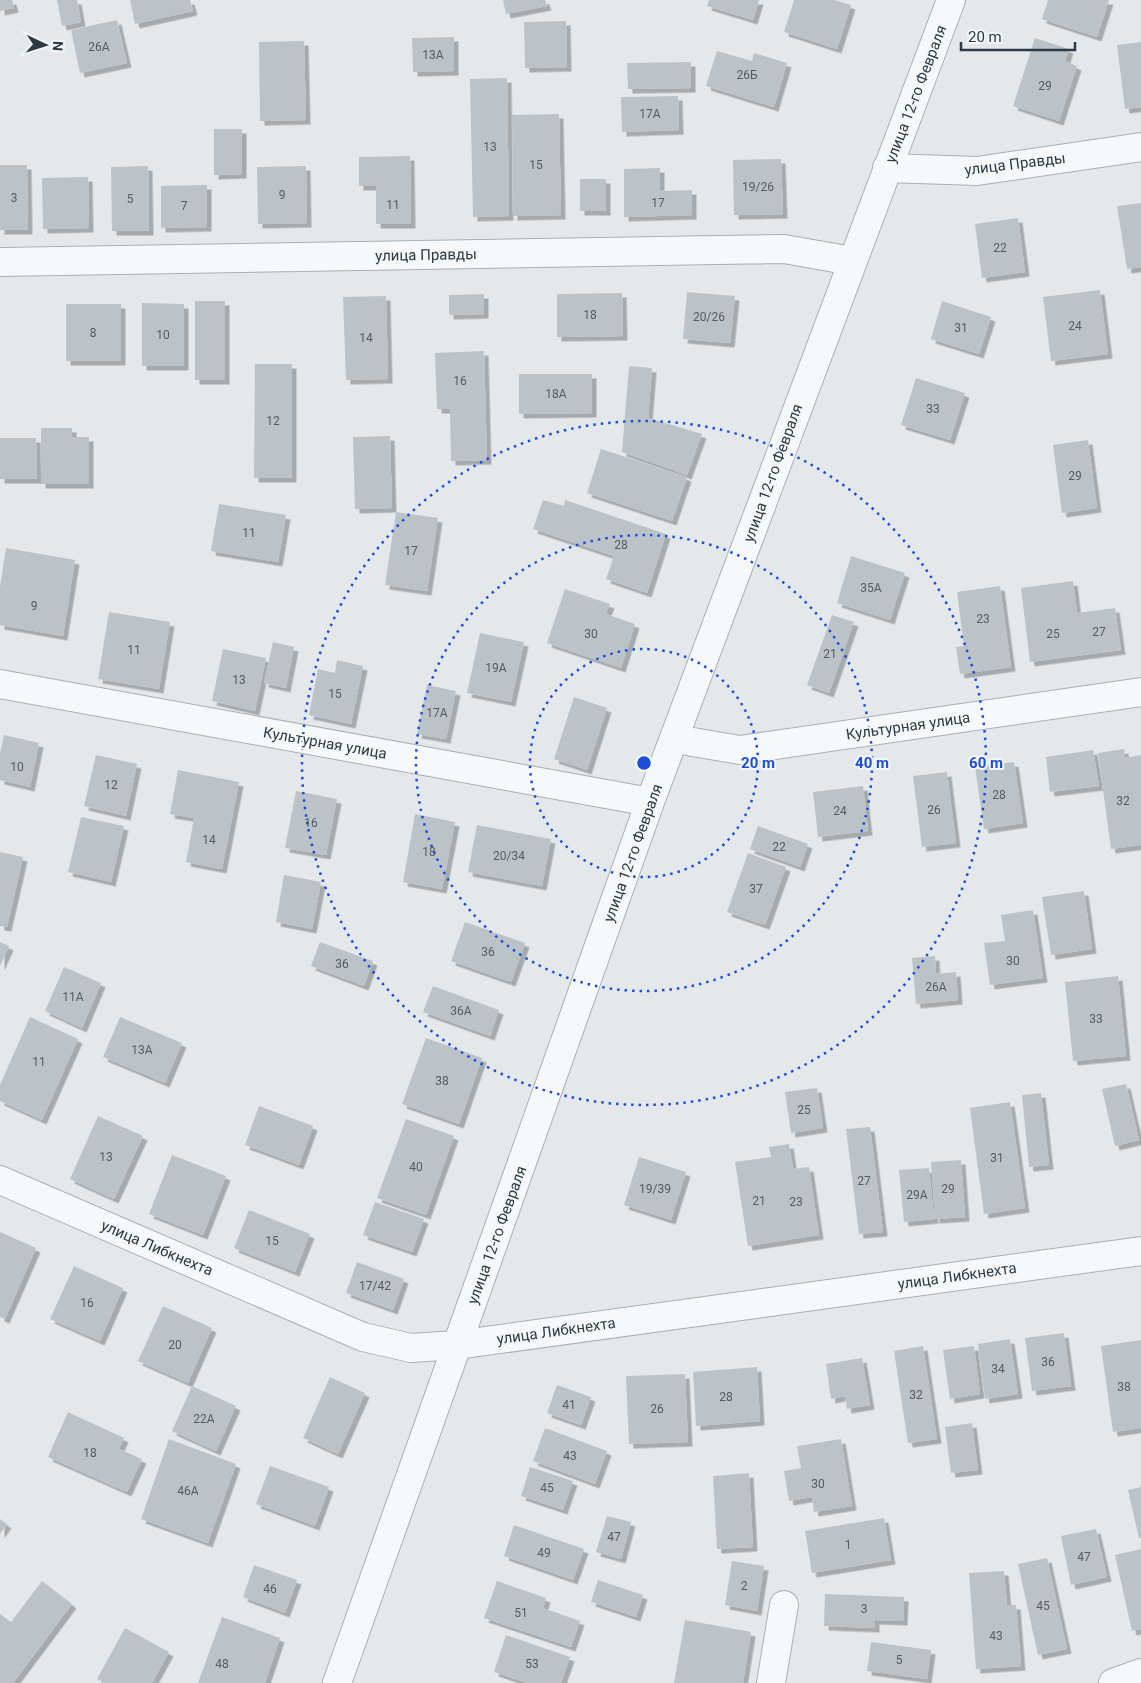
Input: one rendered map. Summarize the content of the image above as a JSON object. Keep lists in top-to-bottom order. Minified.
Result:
{"streets":{"street":["улица 12-го Февраля","улица Правды","Культурная улица","улица Либкнехта"]},"crossings":[["улица 12-го Февраля","улица Правды"],["улица 12-го Февраля","Культурная улица"],["улица 12-го Февраля","улица Либкнехта"]],"house_numbers":["26А","13А","26Б","29","17А","13","15","19/26","9","3","5","17","11","7","22","18","20/26","24","31","8","10","14","16","18А","33","12","29","11","28","17","35А","9","23","27","30","25","11","21","19А","13","15","17А","10","12","28","32","26","24","16","14","22","18","20/34","37","36","30","36","26А","11А","36А","33","13А","11","38","25","13","31","40","27","19/39","29","29А","21","23","15","17/42","16","20","36","34","38","32","28","41","26","22А","18","43","30","45","46А","47","1","49","47","2","46","45","3","51","43","5","48","53"],"scale_bar":"20 m","north":"right","rings":["20 m","40 m","60 m"]}
